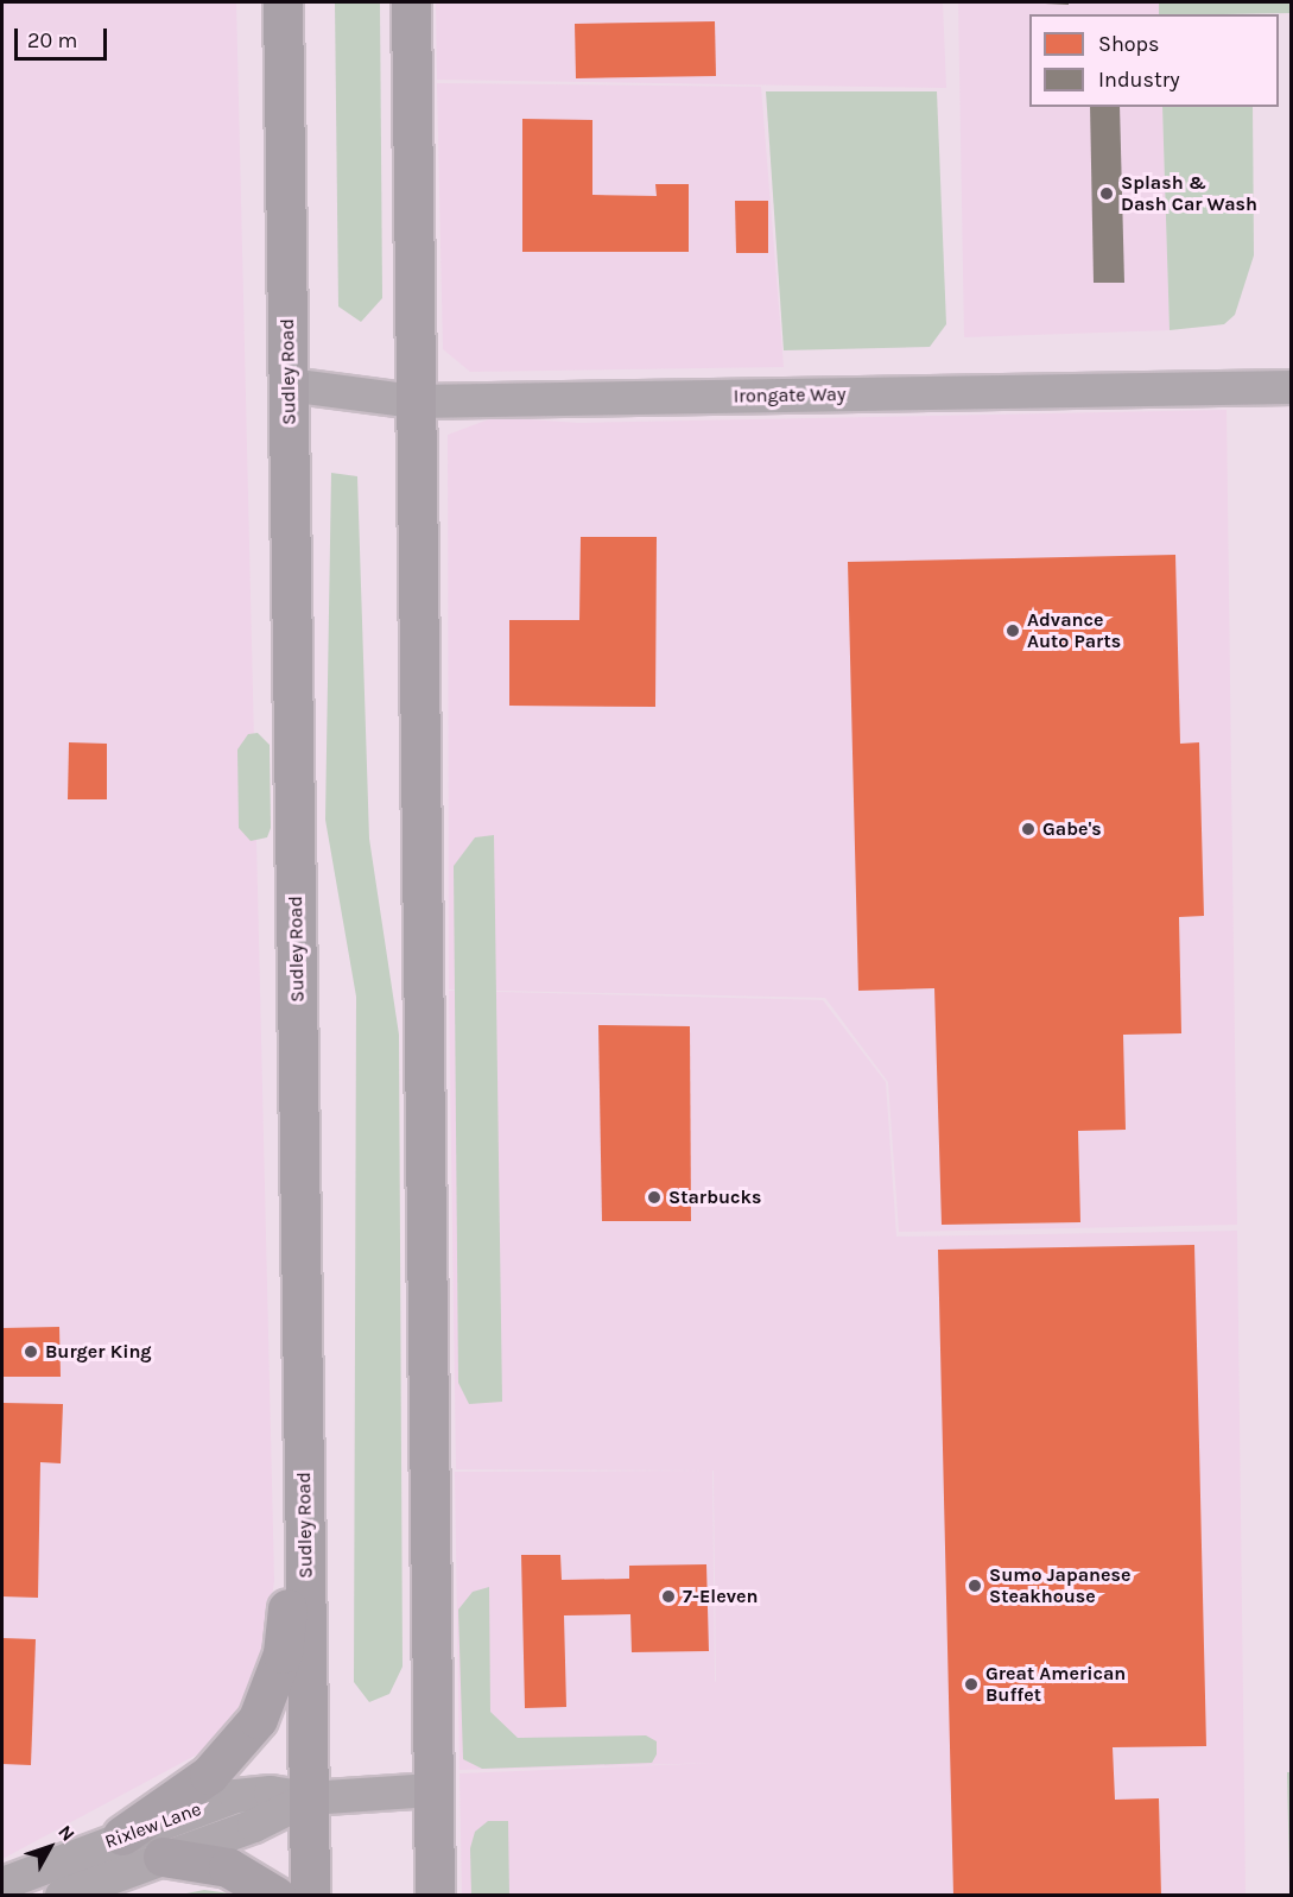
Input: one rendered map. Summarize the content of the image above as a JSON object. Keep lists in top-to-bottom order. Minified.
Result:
{"streets":{"main road":["Sudley Road"],"street":["Irongate Way","Rixlew Lane"]},"crossings":[["Sudley Road","Irongate Way"],["Sudley Road","Rixlew Lane"]],"places":["Splash & Dash Car Wash","Advance Auto Parts","Gabe's","Starbucks","Burger King","Sumo Japanese Steakhouse","7-Eleven","Great American Buffet"],"legend":["Shops","Industry"],"scale_bar":"20 m","north":"top right"}
